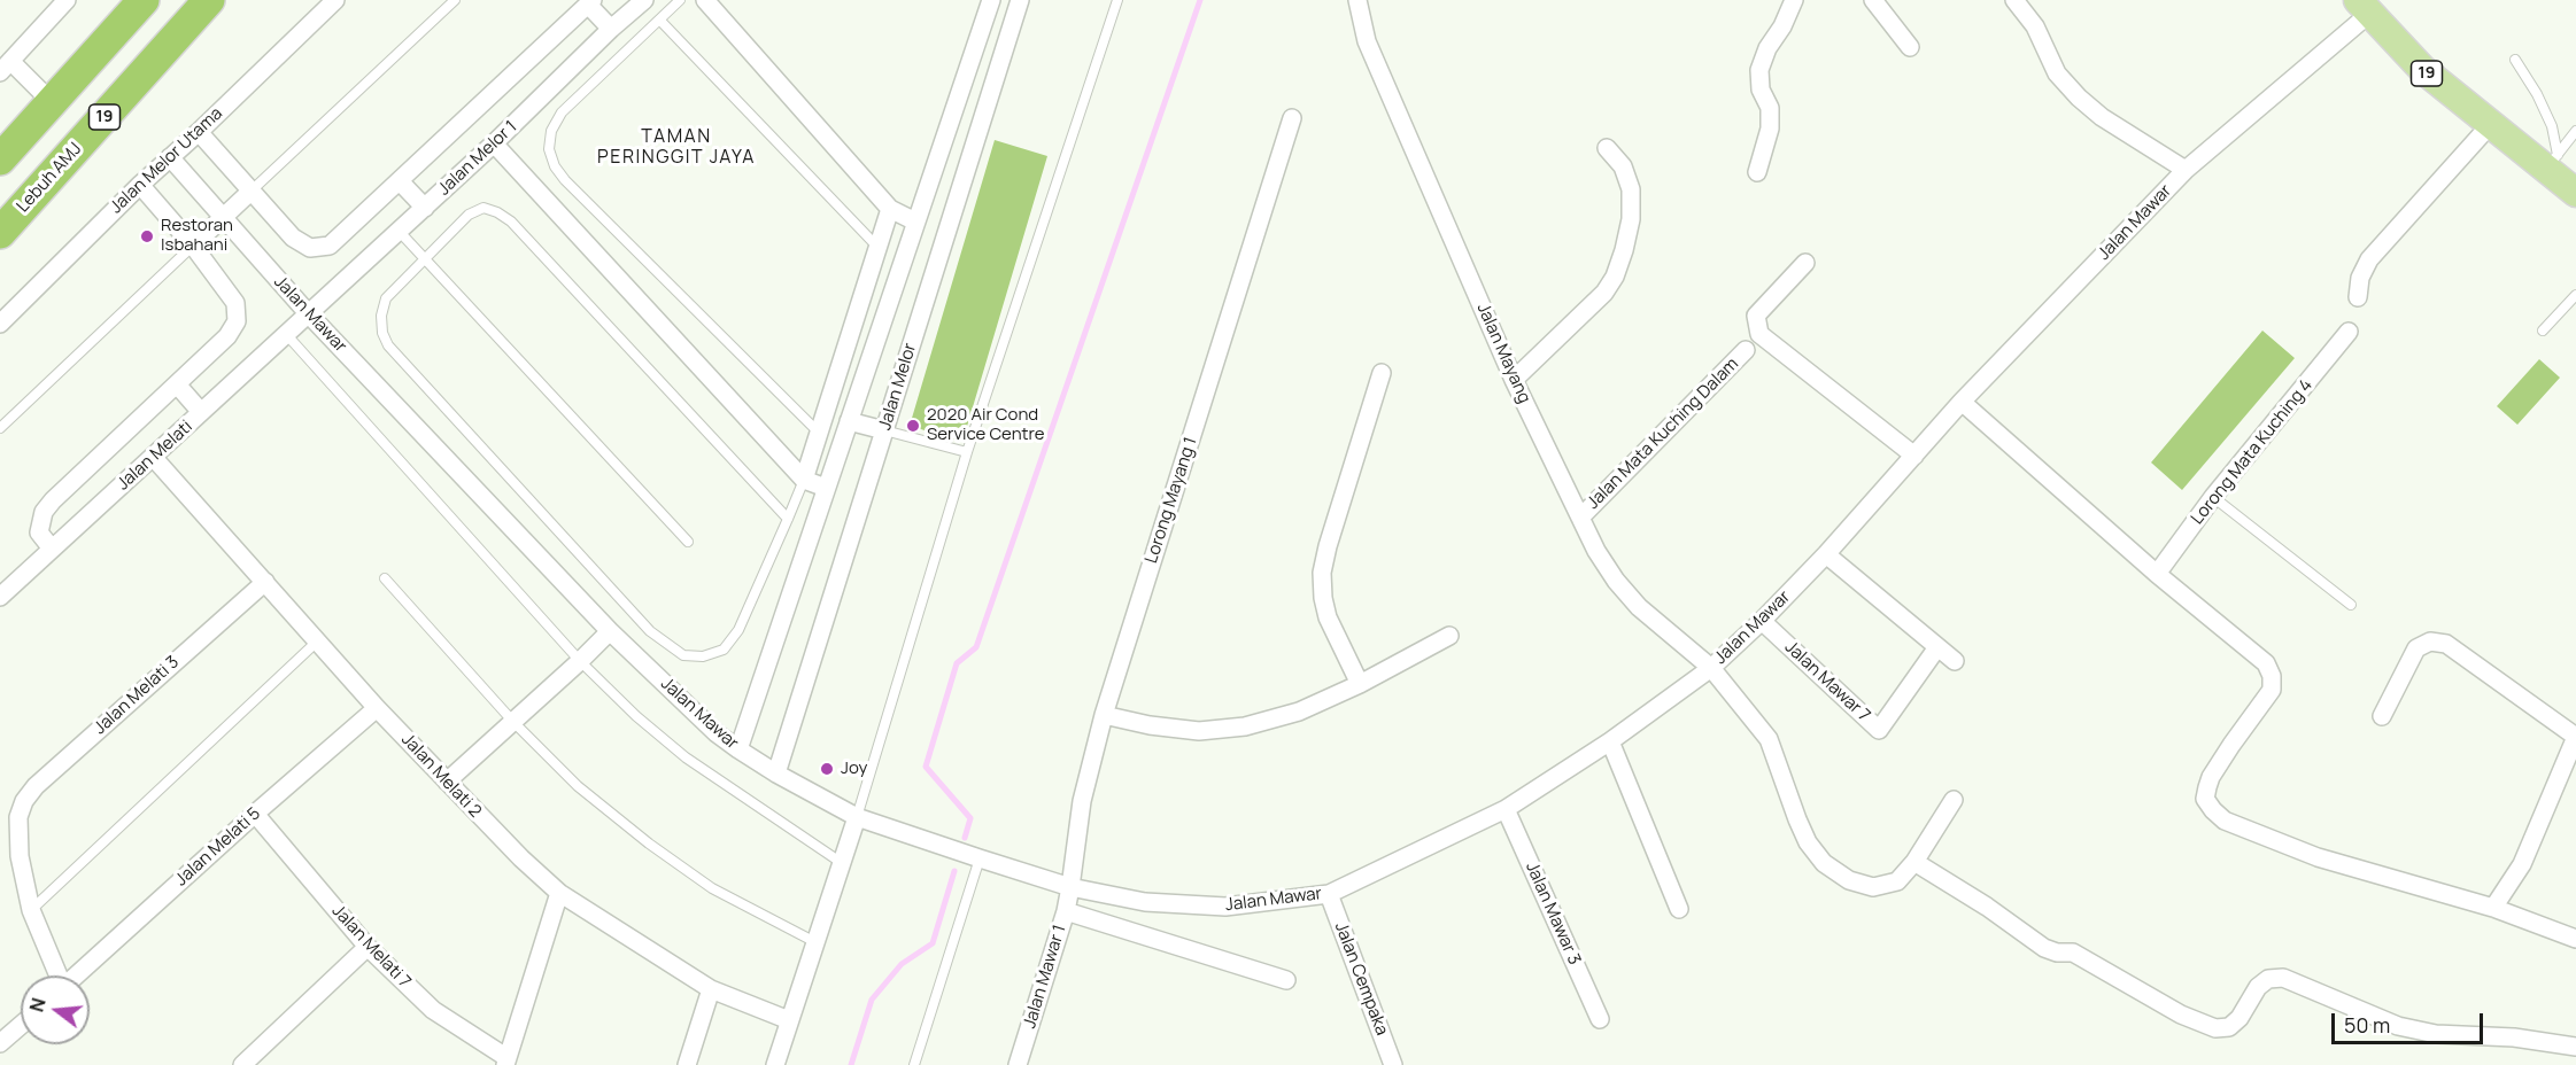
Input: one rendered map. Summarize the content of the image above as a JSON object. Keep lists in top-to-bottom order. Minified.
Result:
{"streets":{"highway":["19","Lebuh AMJ"],"street":["Jalan Melor 1","Jalan Melor Utama","Jalan Mawar","Jalan Mayang","Jalan Melor","Jalan Mata Kuching Dalam","Lorong Mata Kuching 4","Jalan Melati","Lorong Mayang 1","Jalan Mawar 7","Jalan Melati 3","Jalan Melati 2","Jalan Melati 5","Jalan Mawar 3","Jalan Melati 7","Jalan Mawar 1","Jalan Cempaka"]},"crossings":[["19","Jalan Mawar"],["Jalan Melor 1","Jalan Mawar"],["Jalan Melor 1","Jalan Melati"],["Jalan Melor Utama","Jalan Mawar"],["Jalan Mawar","Jalan Mayang"],["Jalan Mawar","Jalan Melor"],["Jalan Mawar","Jalan Melati"],["Jalan Mawar","Lorong Mayang 1"],["Jalan Mawar","Jalan Mawar 7"],["Jalan Mawar","Jalan Mawar 3"],["Jalan Mawar","Jalan Mawar 1"],["Jalan Mawar","Jalan Cempaka"],["Jalan Mayang","Jalan Mata Kuching Dalam"],["Jalan Melati","Jalan Melati 2"],["Lorong Mayang 1","Jalan Mawar 1"],["Jalan Melati 3","Jalan Melati 2"],["Jalan Melati 2","Jalan Melati 5"],["Jalan Melati 5","Jalan Melati 7"]],"districts":["TAMAN PERINGGIT JAYA"],"places":["Restoran Isbahani","2020 Air Cond Service Centre","Joy"],"scale_bar":"50 m","north":"left"}
